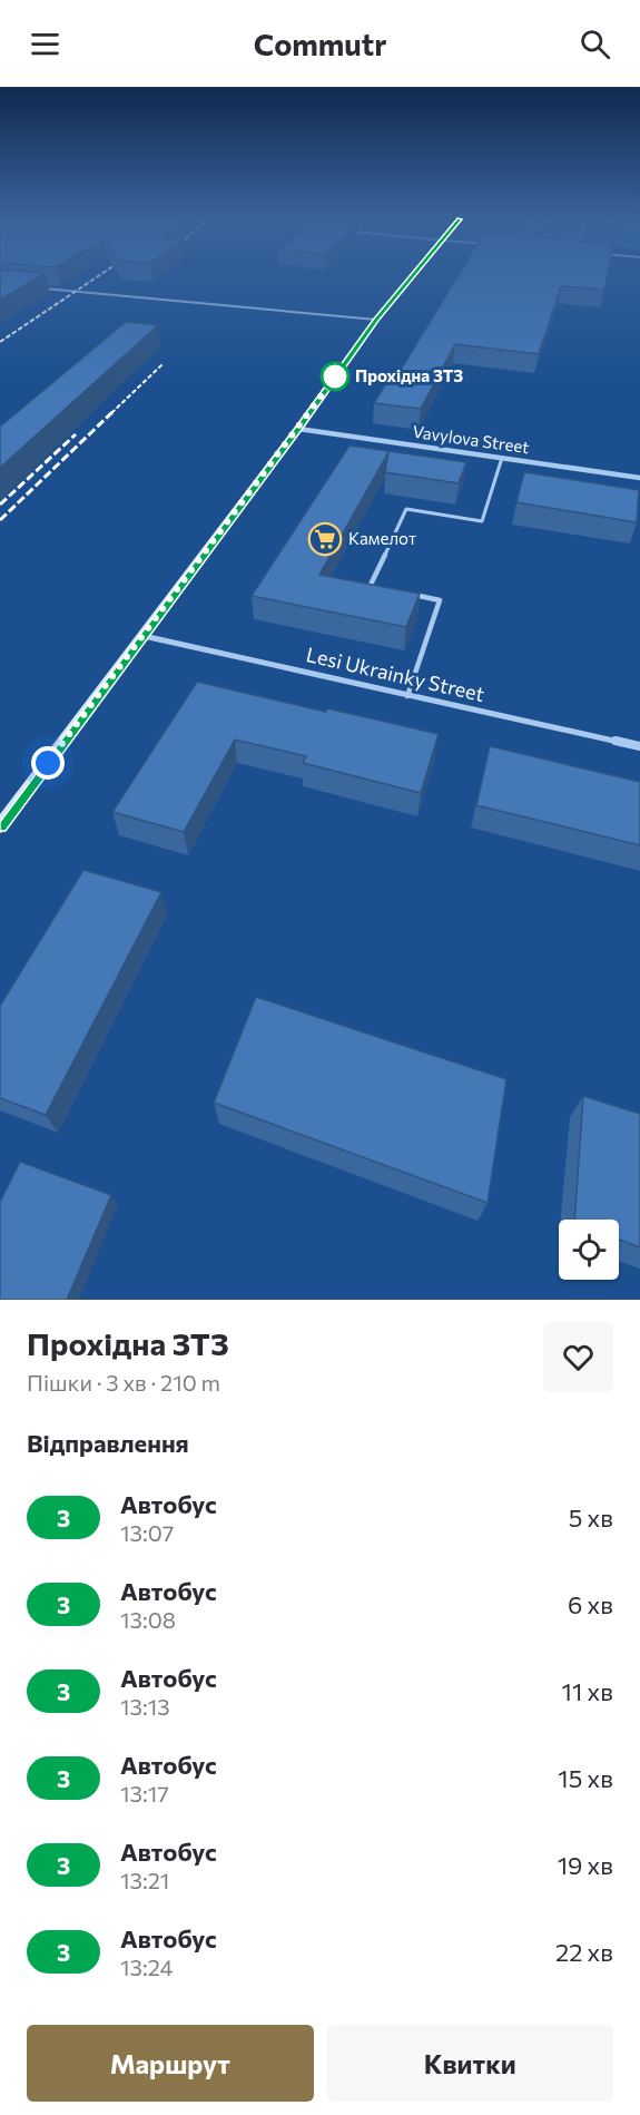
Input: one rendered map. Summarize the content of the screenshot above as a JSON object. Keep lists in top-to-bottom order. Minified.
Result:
{"streets":{"street":["Vavylova Street","Lesi Ukrainky Street"]},"places":{"other":["Прохідна ЗТЗ"],"supermarket":["Камелот"]},"lines":["bus line 3"],"page":{"header":"Commutr","heading":[["Прохідна ЗТЗ","Пішки · 3 хв · 210 m"],"Відправлення"],"list":[{"mark":"3","name":"Автобус","note":"13:07","value":"5 хв"},{"mark":"3","name":"Автобус","note":"13:08","value":"6 хв"},{"mark":"3","name":"Автобус","note":"13:13","value":"11 хв"},{"mark":"3","name":"Автобус","note":"13:17","value":"15 хв"},{"mark":"3","name":"Автобус","note":"13:21","value":"19 хв"},{"mark":"3","name":"Автобус","note":"13:24","value":"22 хв"}],"buttons":["Маршрут","Квитки"]}}
